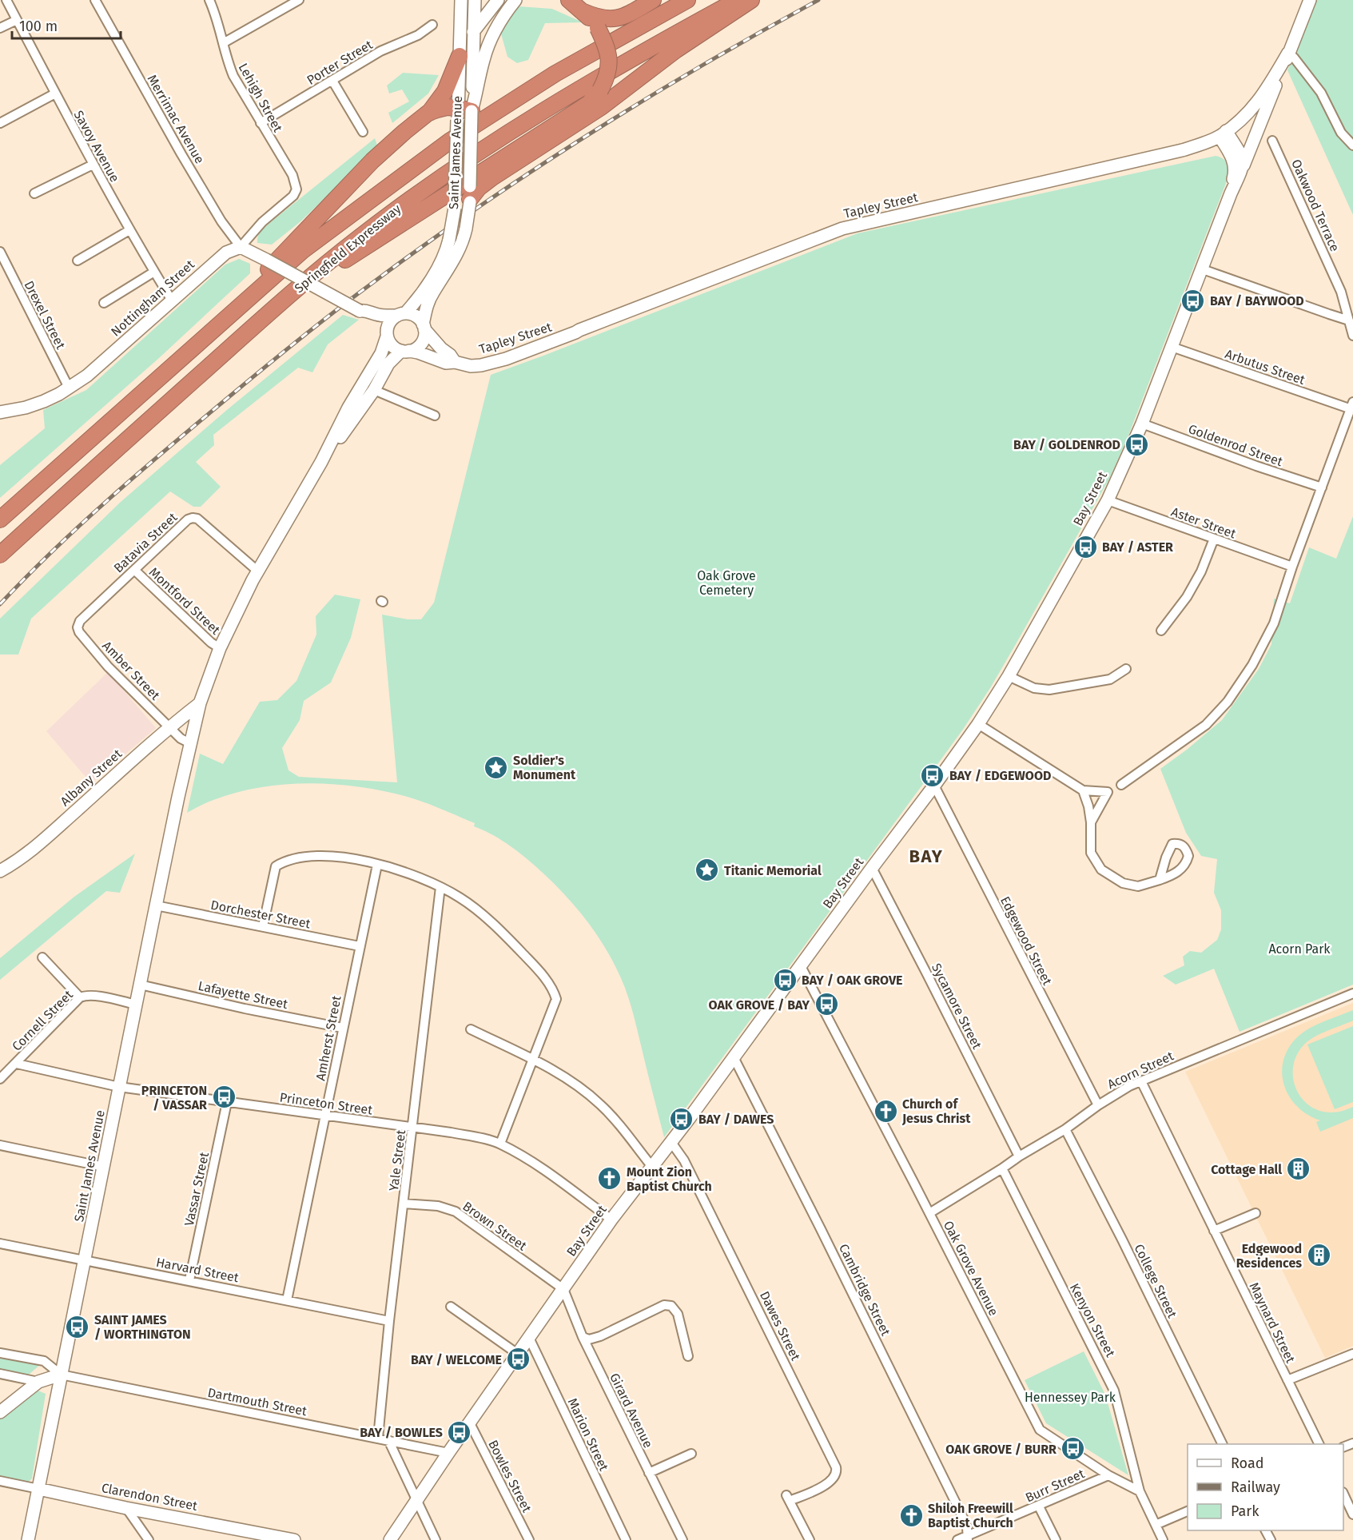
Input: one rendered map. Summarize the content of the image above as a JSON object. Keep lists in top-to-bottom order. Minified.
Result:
{"streets":{"highway":["Springfield Expressway"],"main road":["Saint James Avenue","Tapley Street","Nottingham Street","Bay Street","Albany Street","Clarendon Street"],"street":["Porter Street","Lehigh Street","Merrimac Avenue","Savoy Avenue","Oakwood Terrace","Drexel Street","Arbutus Street","Goldenrod Street","Aster Street","Batavia Street","Montford Street","Amber Street","Dorchester Street","Edgewood Street","Lafayette Street","Sycamore Street","Cornell Street","Amherst Street","Acorn Street","Princeton Street","Yale Street","Vassar Street","Brown Street","Oak Grove Avenue","Harvard Street","College Street","Cambridge Street","Kenyon Street","Maynard Street","Dawes Street","Dartmouth Street","Girard Avenue","Marion Street","Bowles Street","Burr Street"]},"crossings":[["Porter Street","Lehigh Street"],["Lehigh Street","Nottingham Street"],["Merrimac Avenue","Nottingham Street"],["Savoy Avenue","Nottingham Street"],["Saint James Avenue","Tapley Street"],["Saint James Avenue","Batavia Street"],["Saint James Avenue","Montford Street"],["Saint James Avenue","Amber Street"],["Saint James Avenue","Albany Street"],["Saint James Avenue","Dorchester Street"],["Saint James Avenue","Lafayette Street"],["Saint James Avenue","Cornell Street"],["Saint James Avenue","Princeton Street"],["Saint James Avenue","Harvard Street"],["Saint James Avenue","Dartmouth Street"],["Saint James Avenue","Clarendon Street"],["Tapley Street","Bay Street"],["Nottingham Street","Drexel Street"],["Arbutus Street","Bay Street"],["Goldenrod Street","Bay Street"],["Bay Street","Aster Street"],["Bay Street","Edgewood Street"],["Bay Street","Sycamore Street"],["Bay Street","Princeton Street"],["Bay Street","Brown Street"],["Bay Street","Oak Grove Avenue"],["Bay Street","Cambridge Street"],["Bay Street","Dawes Street"],["Bay Street","Dartmouth Street"],["Bay Street","Girard Avenue"],["Bay Street","Marion Street"],["Bay Street","Bowles Street"],["Batavia Street","Montford Street"],["Batavia Street","Amber Street"],["Amber Street","Albany Street"],["Dorchester Street","Amherst Street"],["Edgewood Street","Acorn Street"],["Lafayette Street","Amherst Street"],["Sycamore Street","Acorn Street"],["Cornell Street","Princeton Street"],["Amherst Street","Princeton Street"],["Amherst Street","Harvard Street"],["Acorn Street","Oak Grove Avenue"],["Acorn Street","College Street"],["Acorn Street","Kenyon Street"],["Acorn Street","Maynard Street"],["Princeton Street","Yale Street"],["Princeton Street","Vassar Street"],["Yale Street","Brown Street"],["Yale Street","Harvard Street"],["Yale Street","Dartmouth Street"],["Vassar Street","Harvard Street"],["Brown Street","Girard Avenue"],["Oak Grove Avenue","Kenyon Street"],["Oak Grove Avenue","Burr Street"],["Cambridge Street","Burr Street"]],"districts":["BAY"],"parks":["Oak Grove Cemetery","Acorn Park","Hennessey Park"],"places":{"bus stop":["BAY / BAYWOOD","BAY / GOLDENROD","BAY / ASTER","BAY / EDGEWOOD","BAY / OAK GROVE","OAK GROVE / BAY","PRINCETON / VASSAR","BAY / DAWES","SAINT JAMES / WORTHINGTON","BAY / WELCOME","BAY / BOWLES","OAK GROVE / BURR"],"place":["Soldier's Monument","Titanic Memorial"],"church":["Church of Jesus Christ","Mount Zion Baptist Church","Shiloh Freewill Baptist Church"],"building":["Cottage Hall","Edgewood Residences"]},"legend":["Road","Railway","Park"],"scale_bar":"100 m"}
